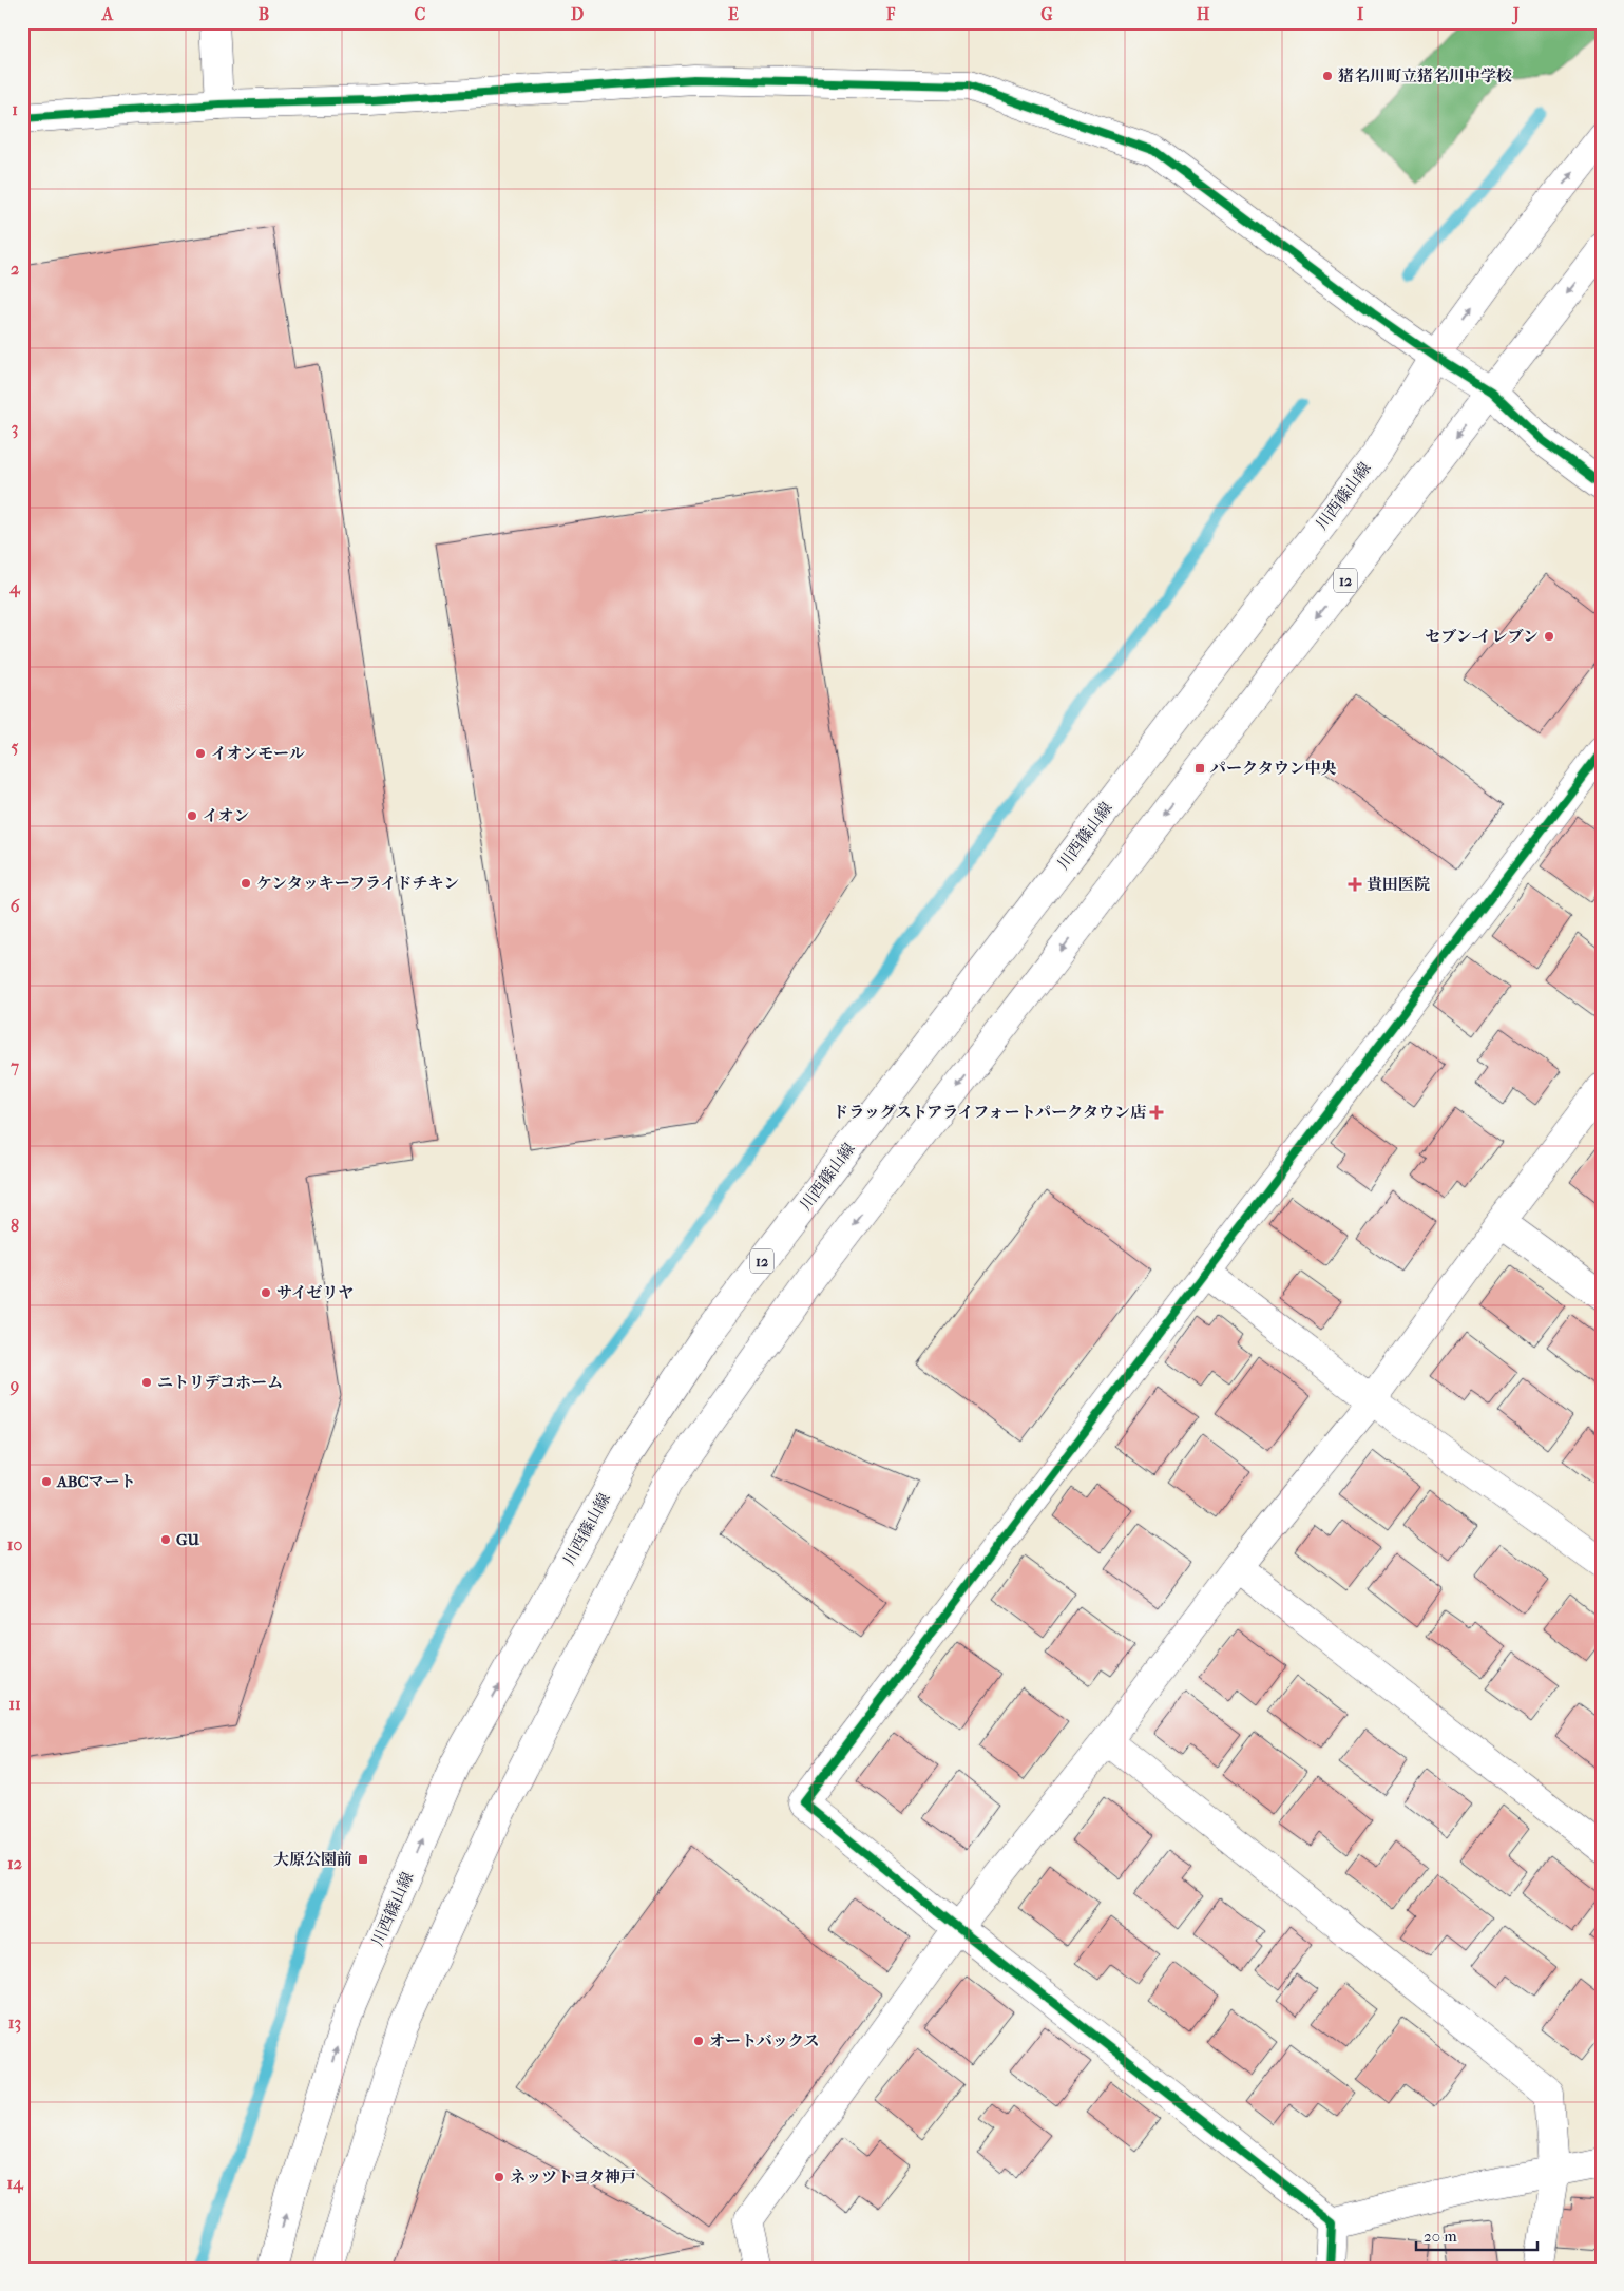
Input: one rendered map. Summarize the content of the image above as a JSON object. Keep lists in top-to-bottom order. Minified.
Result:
{"streets":{"street":["川西篠山線","12"]},"places":{"other":["猪名川町立猪名川中学校","セブン-イレブン","イオンモール","イオン","ケンタッキーフライドチキン","サイゼリヤ","ニトリデコホーム","ABCマート","GU","オートバックス","ネッツトヨタ神戸"],"transit":["パークタウン中央","大原公園前"],"health":["貴田医院","ドラッグストアライフォートパークタウン店"]},"scale_bar":"20 m","grid":{"columns":["A","B","C","D","E","F","G","H","I","J"],"rows":["1","2","3","4","5","6","7","8","9","10","11","12","13","14"]}}
